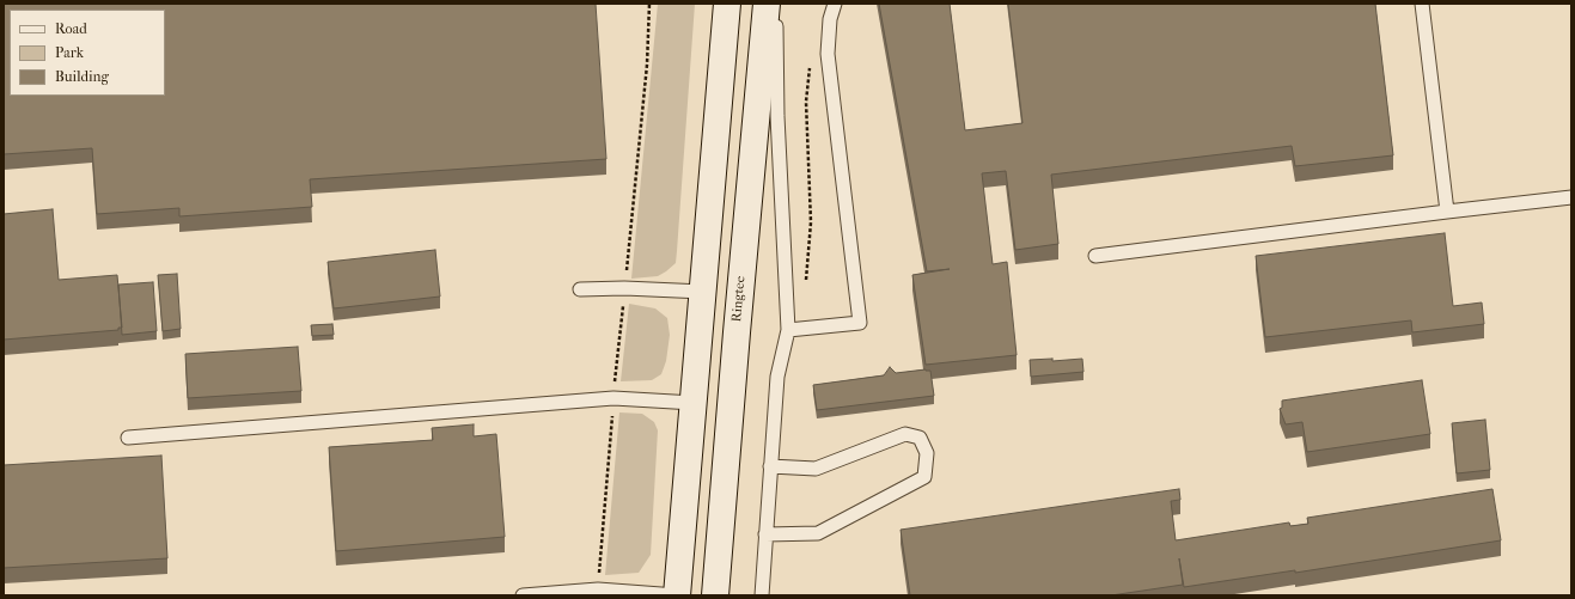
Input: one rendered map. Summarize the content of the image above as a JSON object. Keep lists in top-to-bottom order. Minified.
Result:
{"streets":{"main road":["Ringtee"]},"legend":["Road","Park","Building"]}
